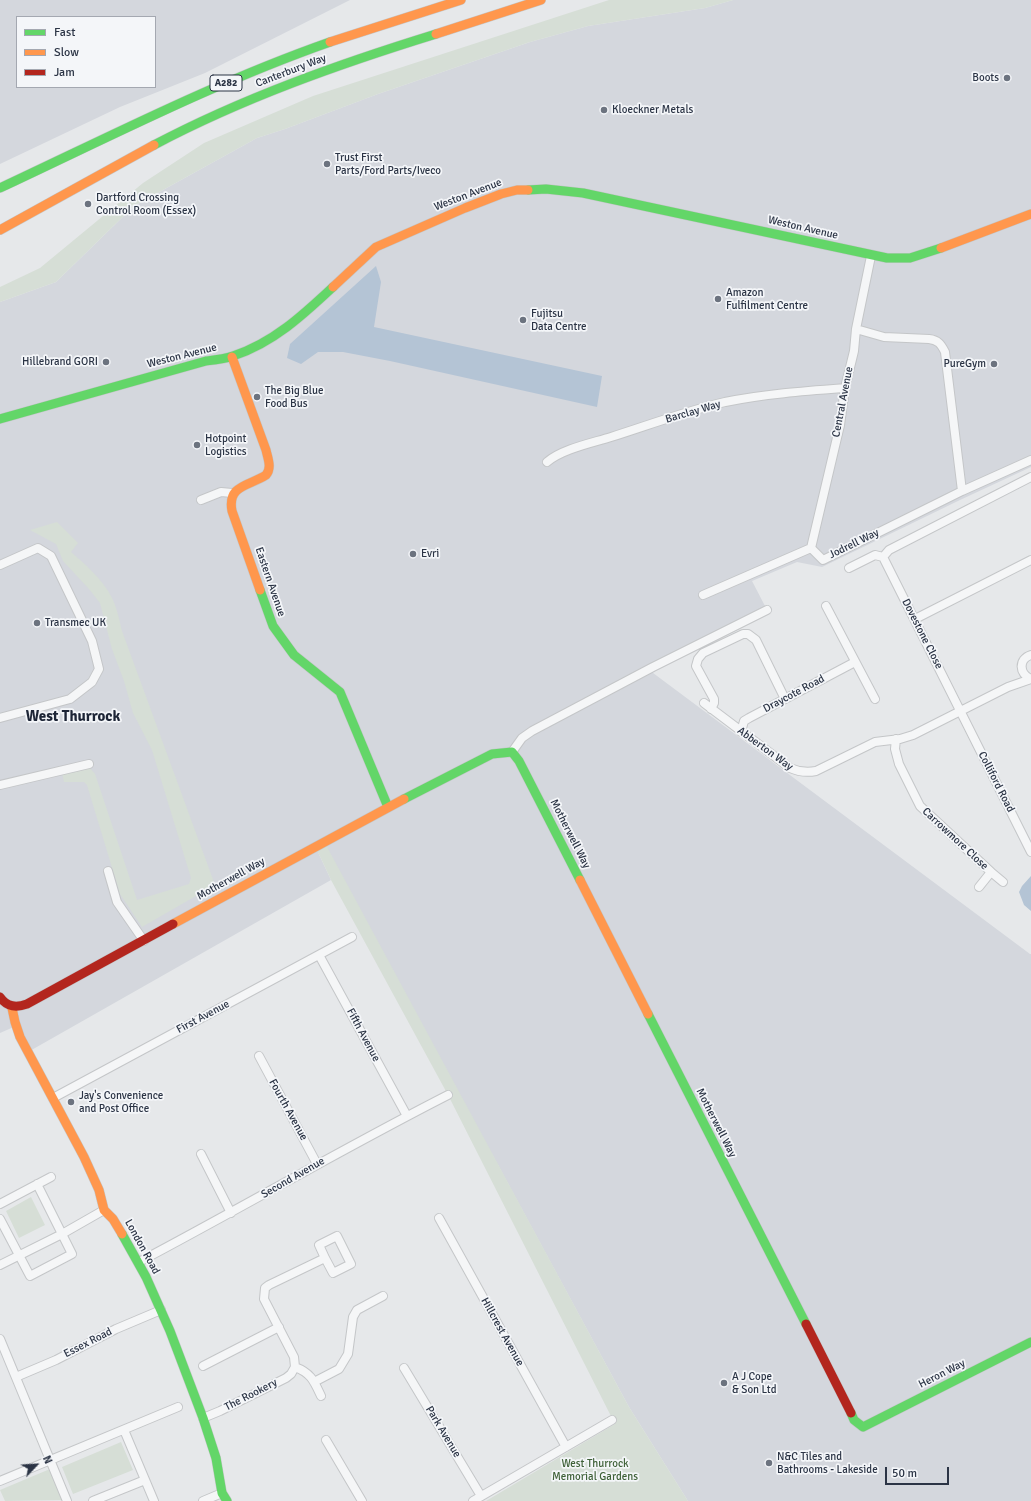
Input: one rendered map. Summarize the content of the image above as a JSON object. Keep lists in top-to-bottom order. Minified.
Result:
{"streets":{"main road":["Canterbury Way","A282","Weston Avenue","Eastern Avenue","Motherwell Way","London Road","Heron Way"],"street":["Central Avenue","Barclay Way","Jodrell Way","Dovestone Close","Draycote Road","Abberton Way","Colliford Road","Carrowmore Close","First Avenue","Fifth Avenue","Fourth Avenue","Second Avenue","Hillcrest Avenue","Essex Road","The Rookery","Park Avenue"]},"crossings":[["Weston Avenue","Central Avenue"],["Central Avenue","Barclay Way"],["Central Avenue","Jodrell Way"],["Eastern Avenue","Motherwell Way"],["Dovestone Close","Abberton Way"],["Dovestone Close","Colliford Road"],["Draycote Road","Abberton Way"],["Abberton Way","Colliford Road"],["Abberton Way","Carrowmore Close"],["Motherwell Way","London Road"],["Motherwell Way","Heron Way"],["First Avenue","Fifth Avenue"],["First Avenue","London Road"],["Fifth Avenue","Second Avenue"],["Fourth Avenue","Second Avenue"],["Second Avenue","London Road"],["London Road","Essex Road"],["London Road","The Rookery"]],"districts":["West Thurrock"],"parks":["West Thurrock Memorial Gardens"],"places":["Boots","Kloeckner Metals","Trust First Parts/Ford Parts/Iveco","Dartford Crossing Control Room (Essex)","Amazon Fulfilment Centre","Fujitsu Data Centre","Hillebrand GORI","PureGym","The Big Blue Food Bus","Hotpoint Logistics","Evri","Transmec UK","Jay's Convenience and Post Office","A J Cope & Son Ltd","N&C Tiles and Bathrooms - Lakeside"],"legend":["Fast","Slow","Jam"],"scale_bar":"50 m","north":"top right"}
